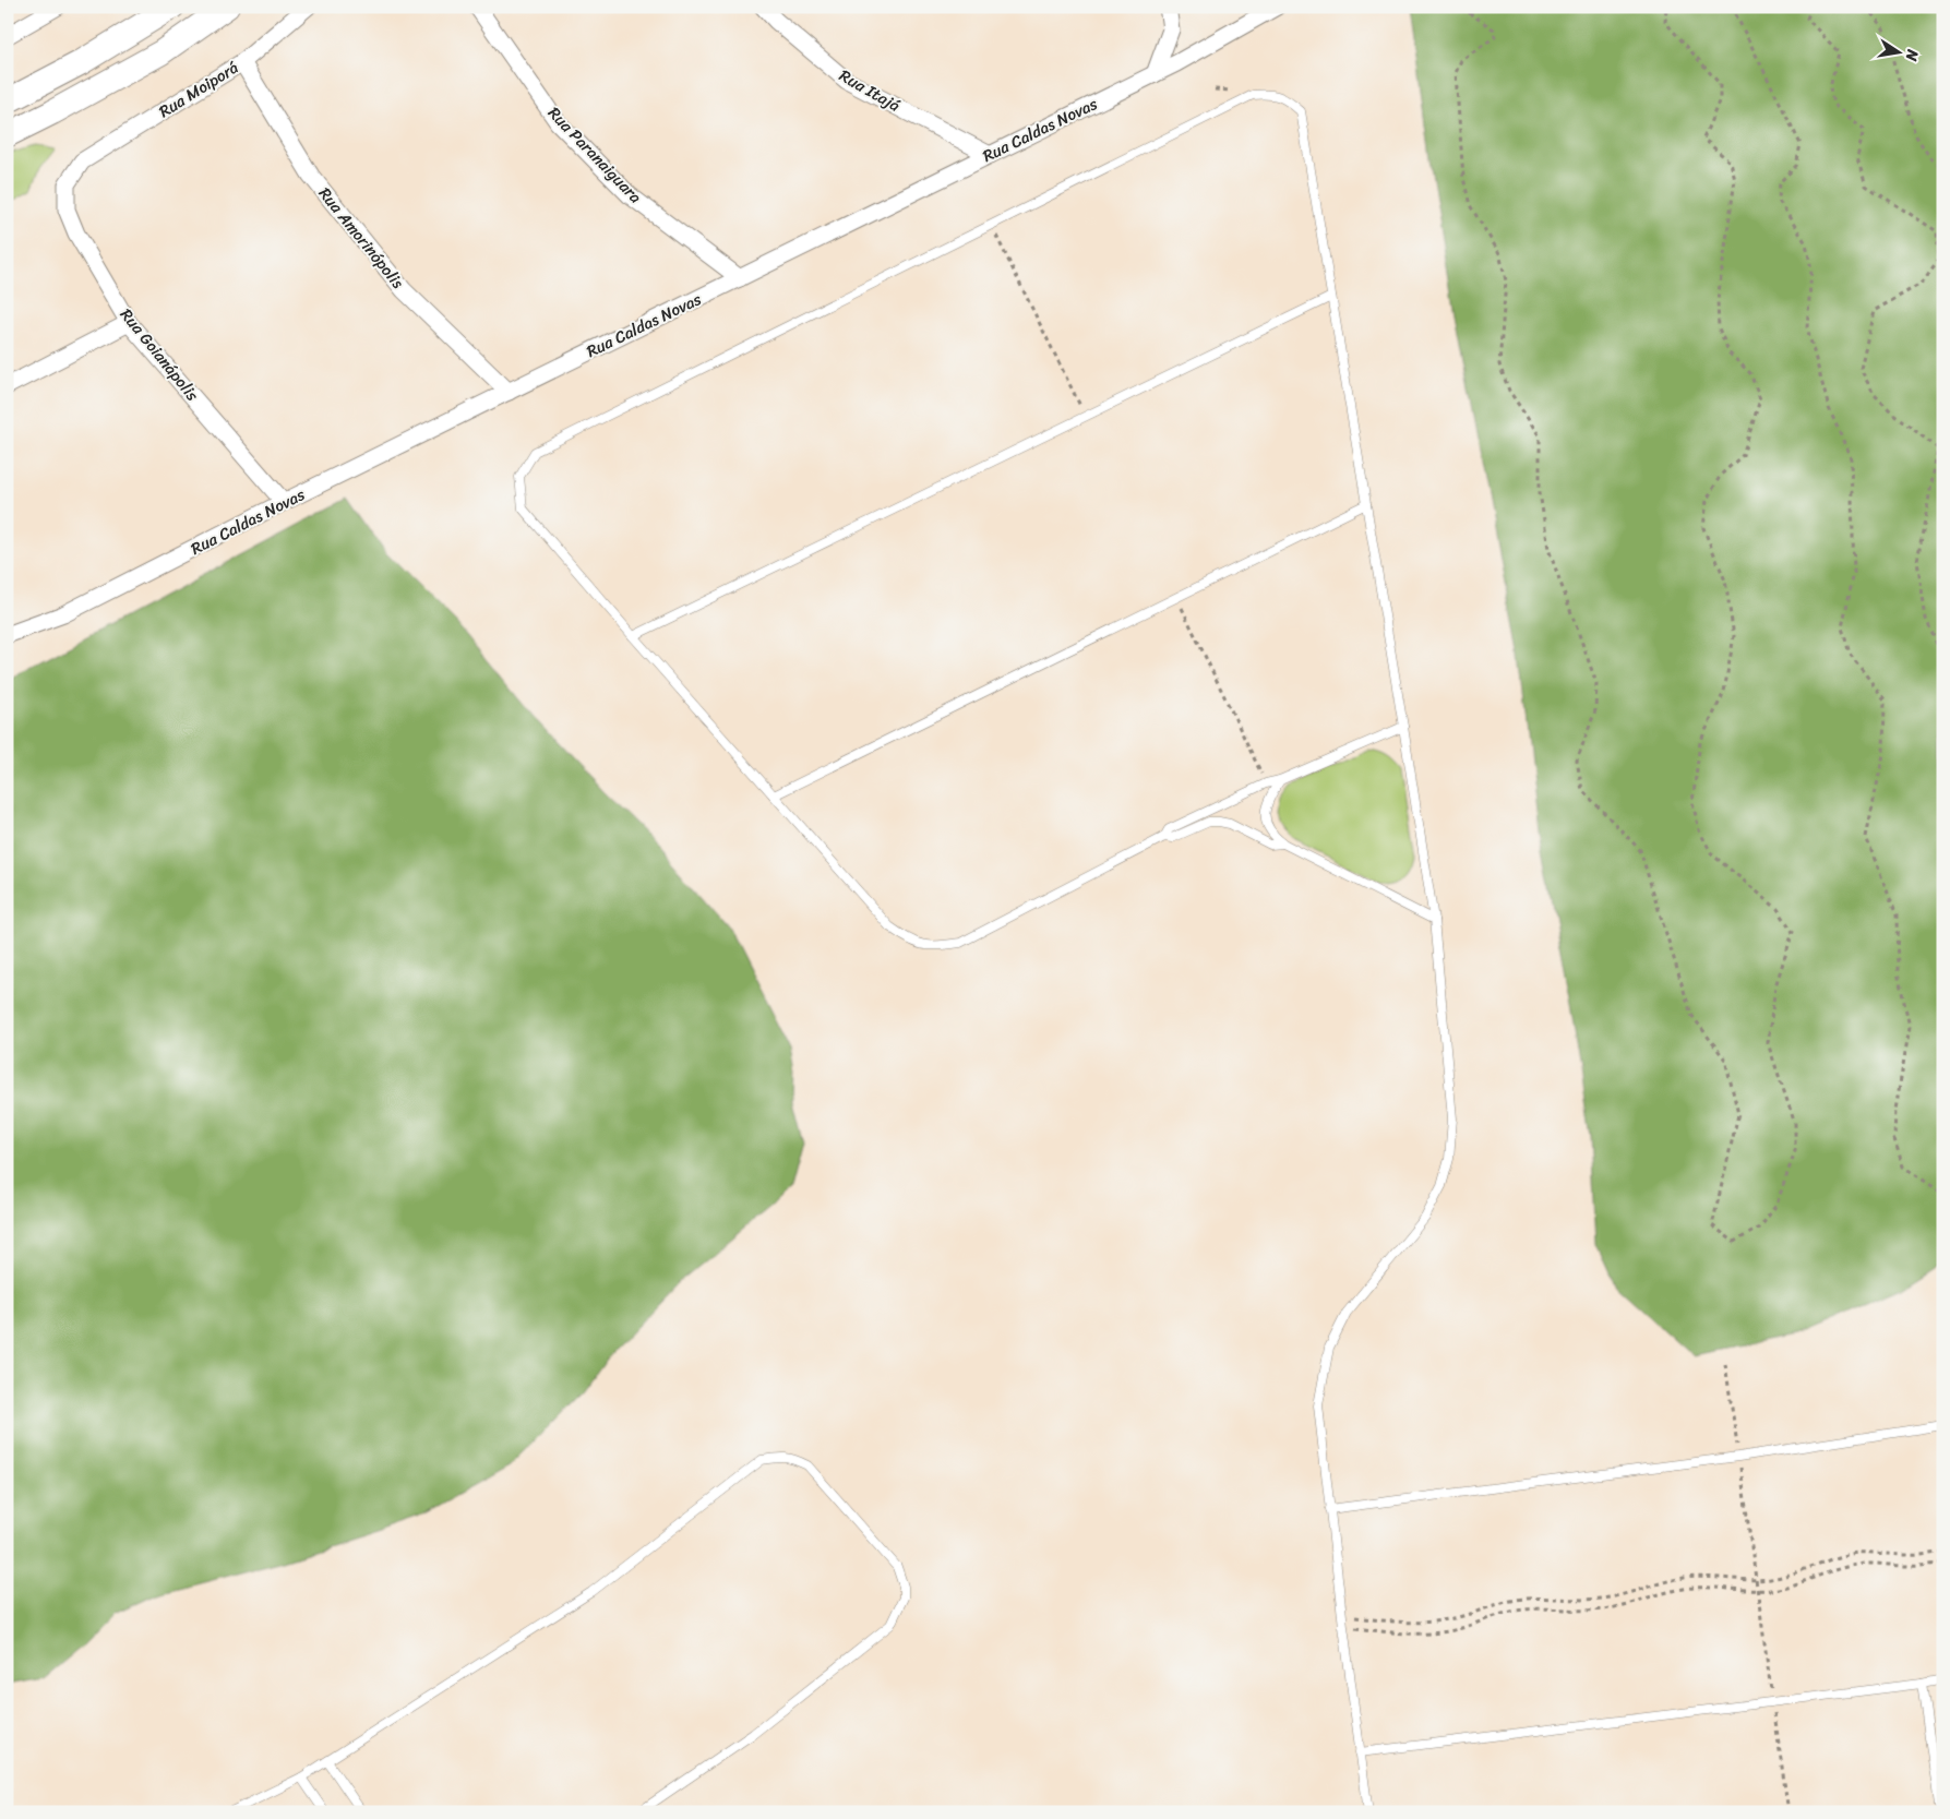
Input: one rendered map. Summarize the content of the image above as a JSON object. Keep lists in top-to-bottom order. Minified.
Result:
{"streets":{"street":["Rua Moiporá","Rua Itajá","Rua Caldas Novas","Rua Paranaiguara","Rua Amorinópolis","Rua Goianápolis"]},"crossings":[["Rua Moiporá","Rua Amorinópolis"],["Rua Moiporá","Rua Goianápolis"],["Rua Itajá","Rua Caldas Novas"],["Rua Caldas Novas","Rua Paranaiguara"],["Rua Caldas Novas","Rua Amorinópolis"],["Rua Caldas Novas","Rua Goianápolis"]],"north":"right"}
